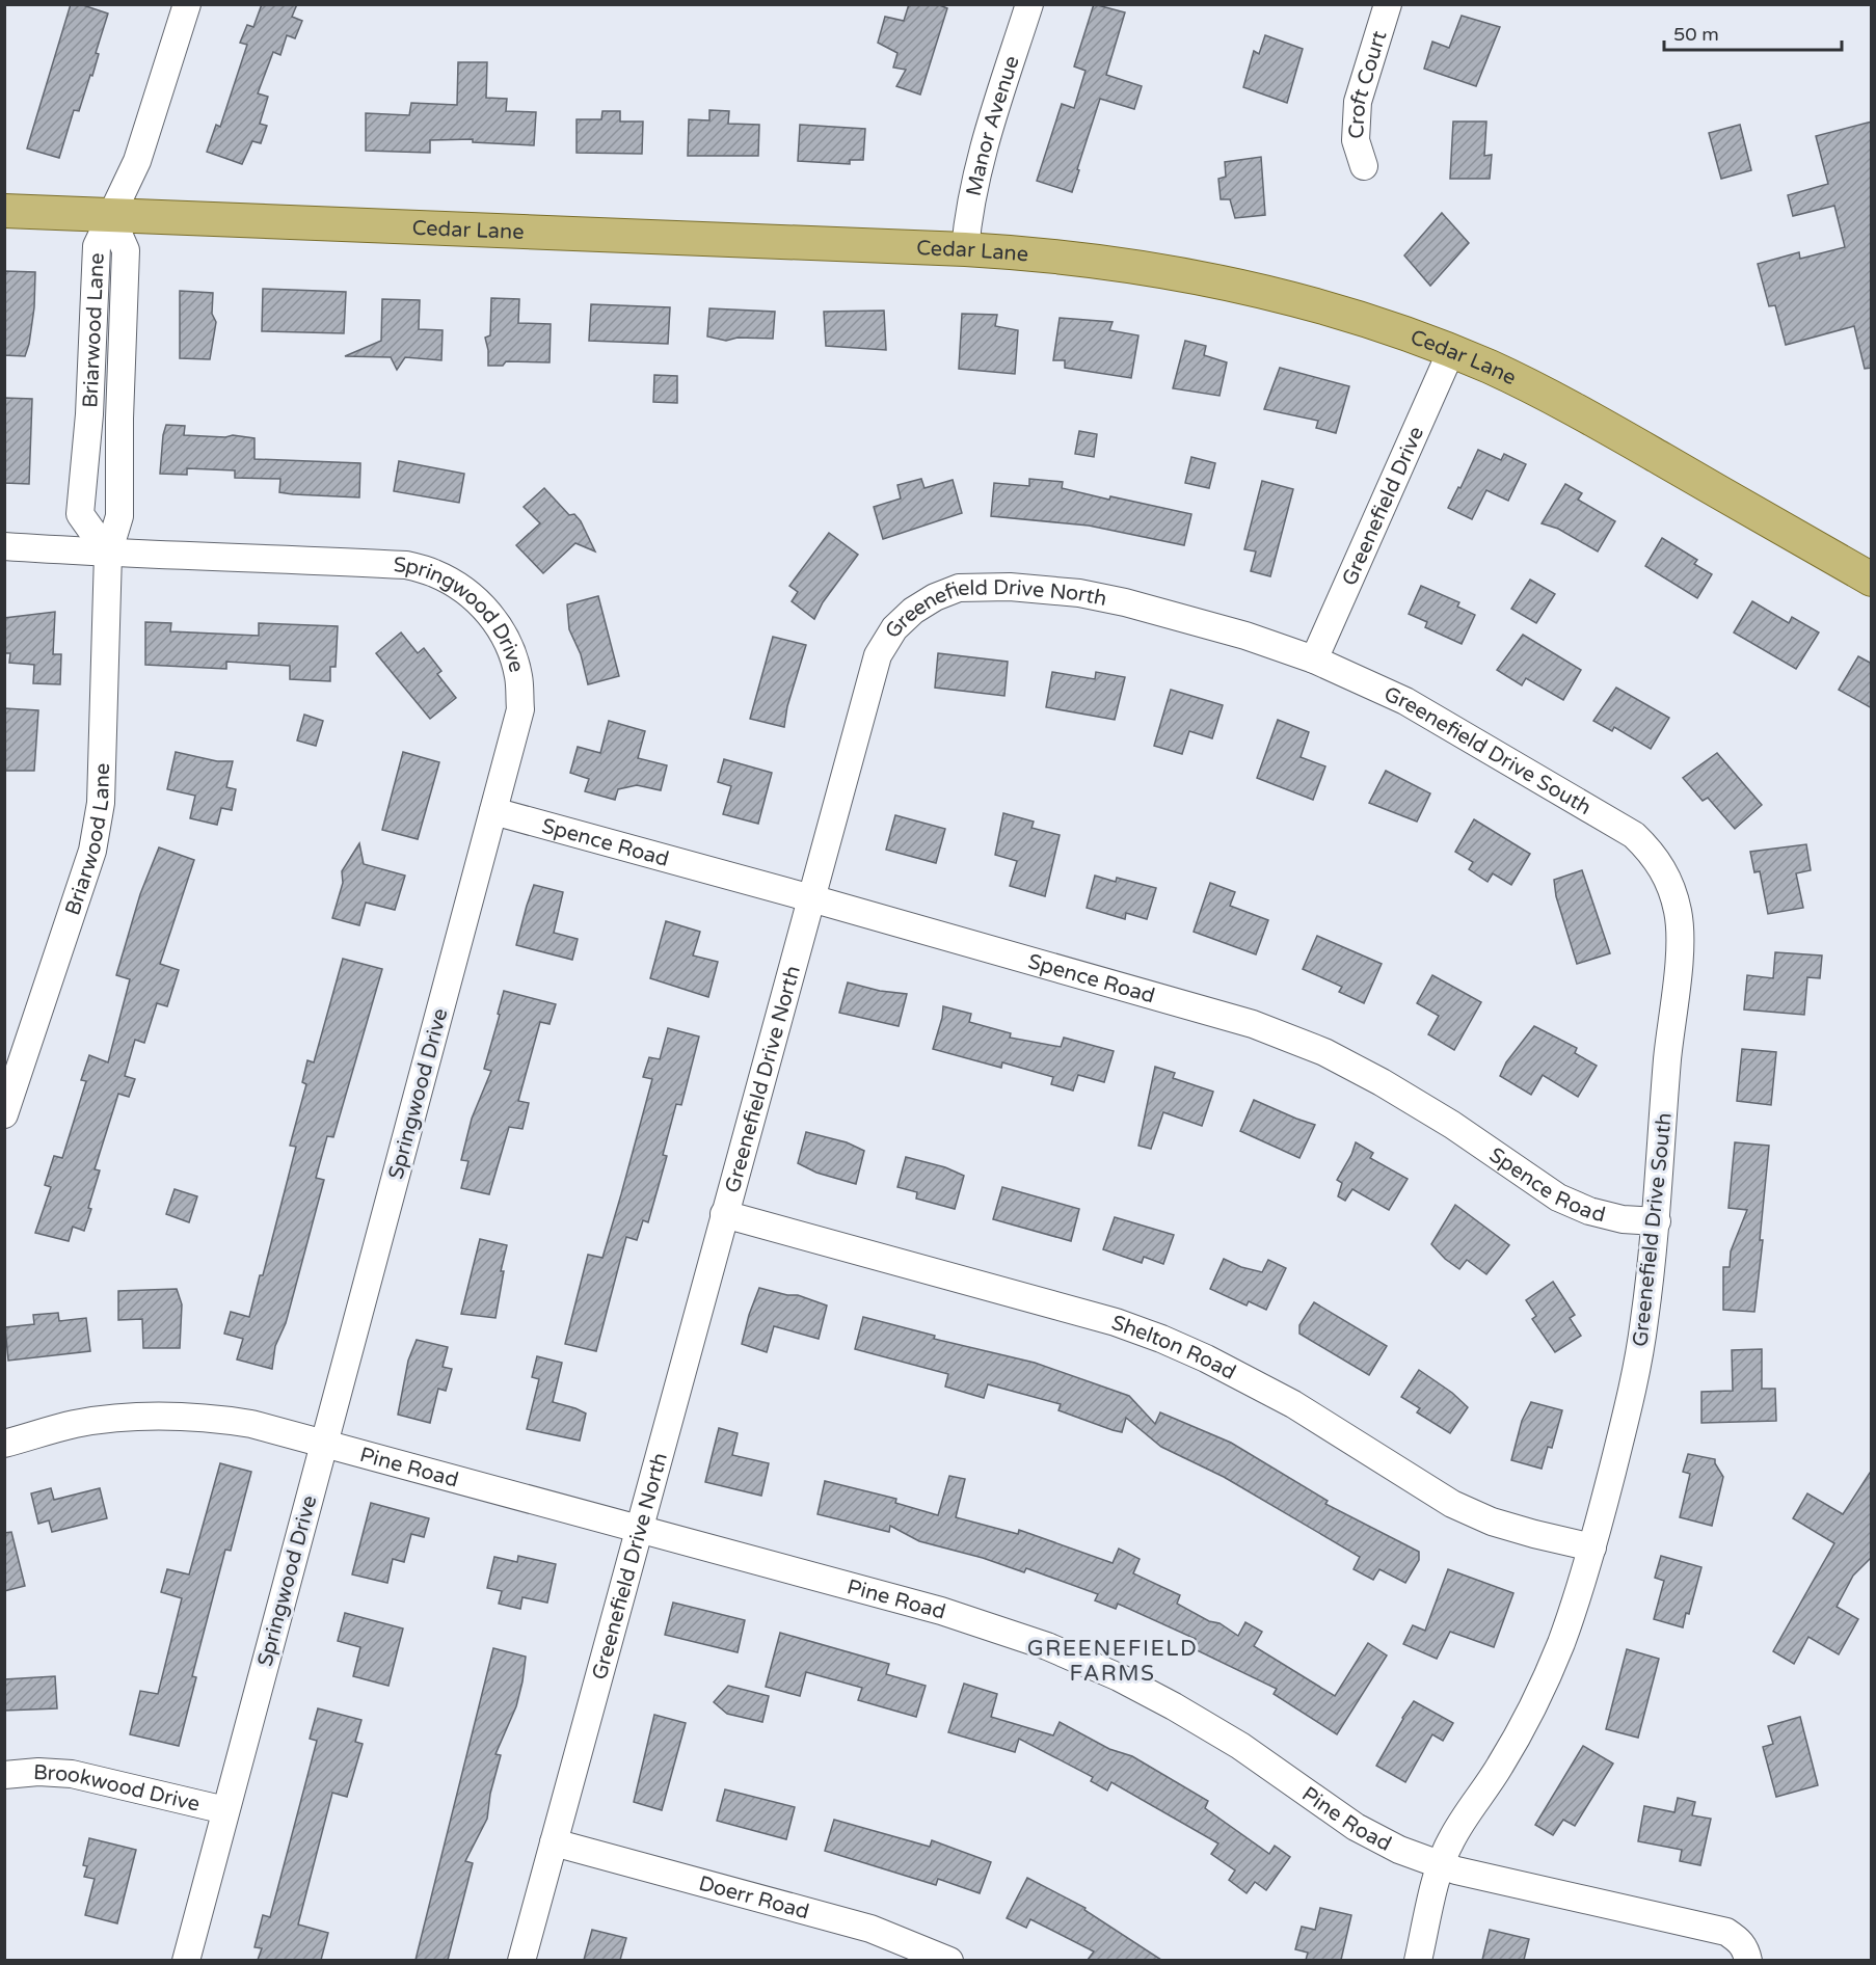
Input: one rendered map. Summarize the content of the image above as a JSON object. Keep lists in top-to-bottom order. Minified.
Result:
{"streets":{"main road":["Cedar Lane"],"street":["Croft Court","Manor Avenue","Briarwood Lane","Greenefield Drive","Greenefield Drive North","Springwood Drive","Greenefield Drive South","Spence Road","Shelton Road","Pine Road","Brookwood Drive","Doerr Road"]},"crossings":[["Manor Avenue","Cedar Lane"],["Cedar Lane","Briarwood Lane"],["Cedar Lane","Greenefield Drive"],["Briarwood Lane","Springwood Drive"],["Greenefield Drive","Greenefield Drive North"],["Greenefield Drive","Greenefield Drive South"],["Greenefield Drive North","Greenefield Drive South"],["Greenefield Drive North","Spence Road"],["Greenefield Drive North","Shelton Road"],["Greenefield Drive North","Pine Road"],["Greenefield Drive North","Doerr Road"],["Springwood Drive","Spence Road"],["Springwood Drive","Pine Road"],["Springwood Drive","Brookwood Drive"],["Greenefield Drive South","Spence Road"],["Greenefield Drive South","Shelton Road"],["Greenefield Drive South","Pine Road"]],"districts":["GREENEFIELD FARMS"],"scale_bar":"50 m"}
